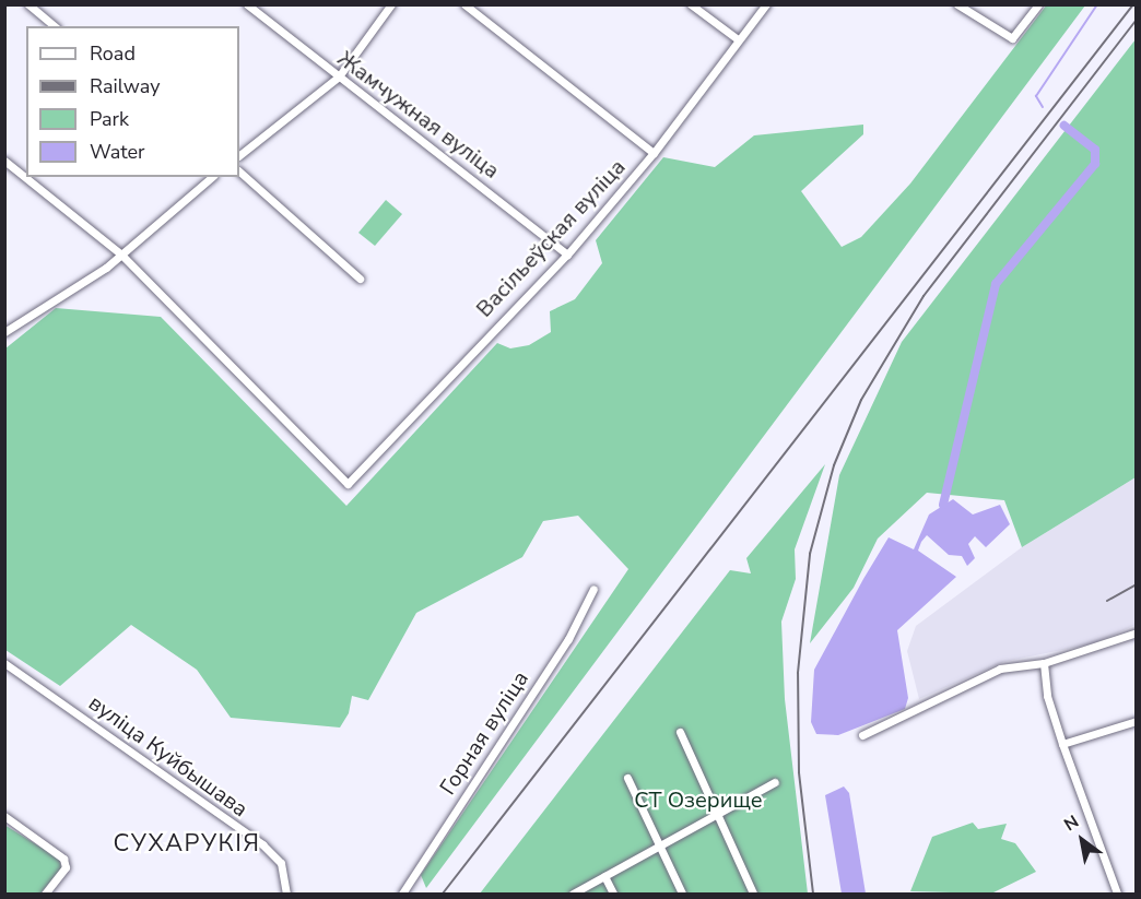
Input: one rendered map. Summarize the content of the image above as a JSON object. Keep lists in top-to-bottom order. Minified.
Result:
{"streets":{"street":["Жамчужная вуліца","Васільеўская вуліца","Горная вуліца","вуліца Куйбышава"]},"crossings":[["Жамчужная вуліца","Васільеўская вуліца"]],"districts":["СУХАРУКІЯ"],"parks":["СТ Озерище"],"legend":["Road","Railway","Park","Water"],"north":"top left"}
